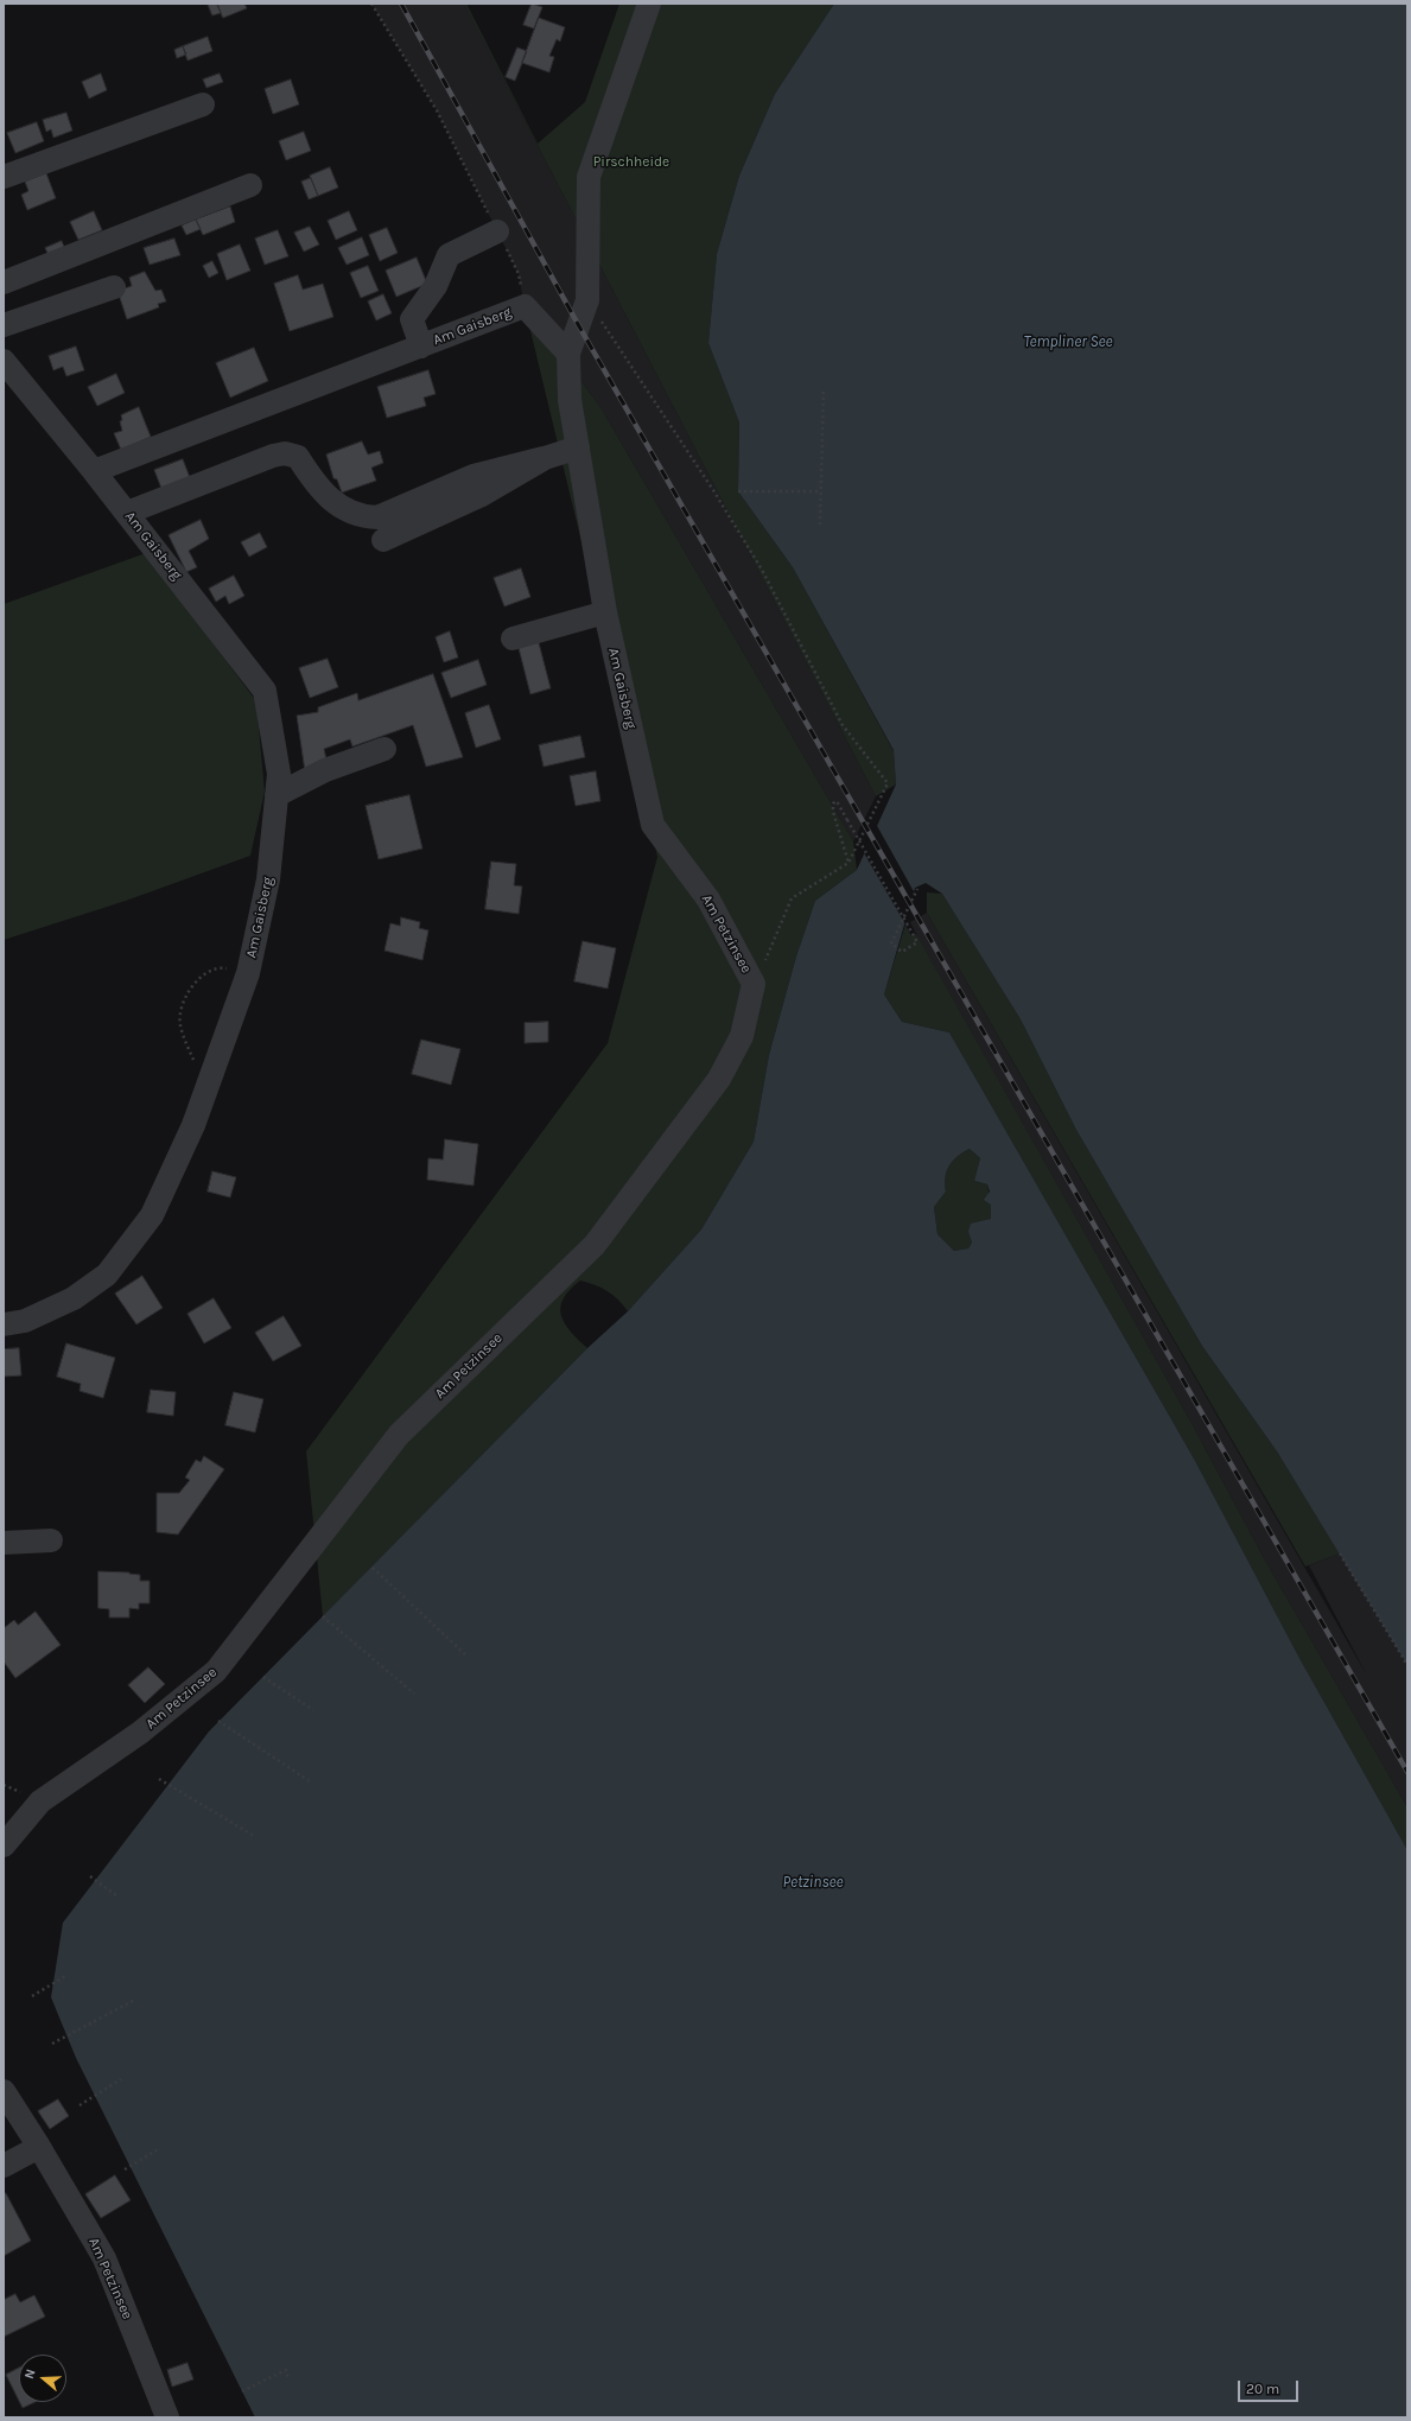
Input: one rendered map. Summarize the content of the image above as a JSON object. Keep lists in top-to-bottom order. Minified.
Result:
{"streets":{"street":["Am Gaisberg","Am Petzinsee"]},"crossings":[["Am Gaisberg","Am Petzinsee"]],"water":["Templiner See","Petzinsee"],"parks":["Pirschheide"],"scale_bar":"20 m","north":"left"}
